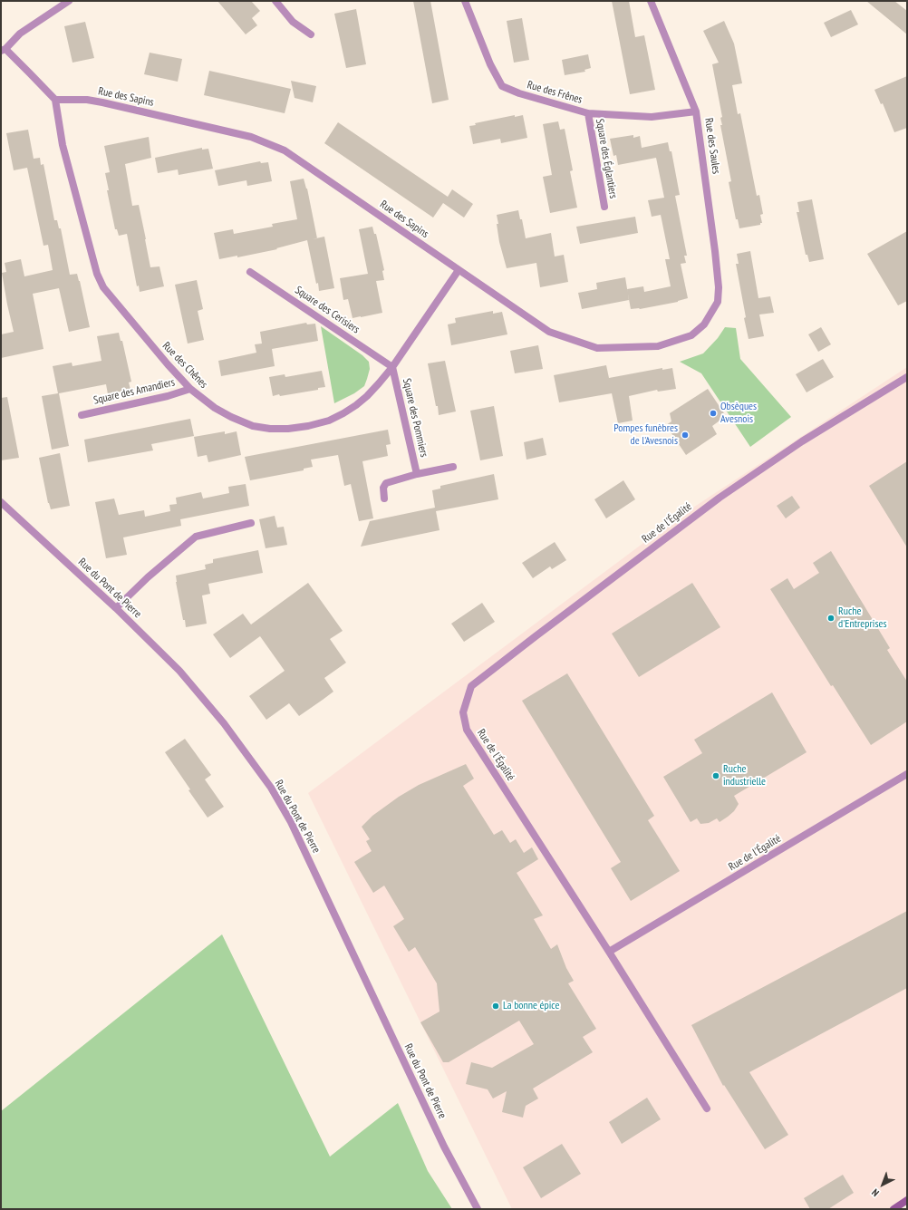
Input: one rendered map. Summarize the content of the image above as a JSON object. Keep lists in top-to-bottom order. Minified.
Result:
{"streets":{"street":["Rue des Frênes","Rue des Sapins","Rue des Saules","Square des Églantiers","Square des Cerisiers","Rue des Chênes","Square des Amandiers","Square des Pommiers","Rue de l'Égalité","Rue du Pont de Pierre"]},"crossings":[["Rue des Frênes","Rue des Saules"],["Rue des Frênes","Square des Églantiers"],["Rue des Sapins","Rue des Saules"],["Rue des Sapins","Rue des Chênes"],["Square des Cerisiers","Rue des Chênes"],["Square des Cerisiers","Square des Pommiers"],["Rue des Chênes","Square des Amandiers"],["Rue des Chênes","Square des Pommiers"]],"places":["Obsèques Avesnois","Pompes funèbres de l'Avesnois","Ruche d'Entreprises","Ruche industrielle","La bonne épice"],"north":"bottom left"}
